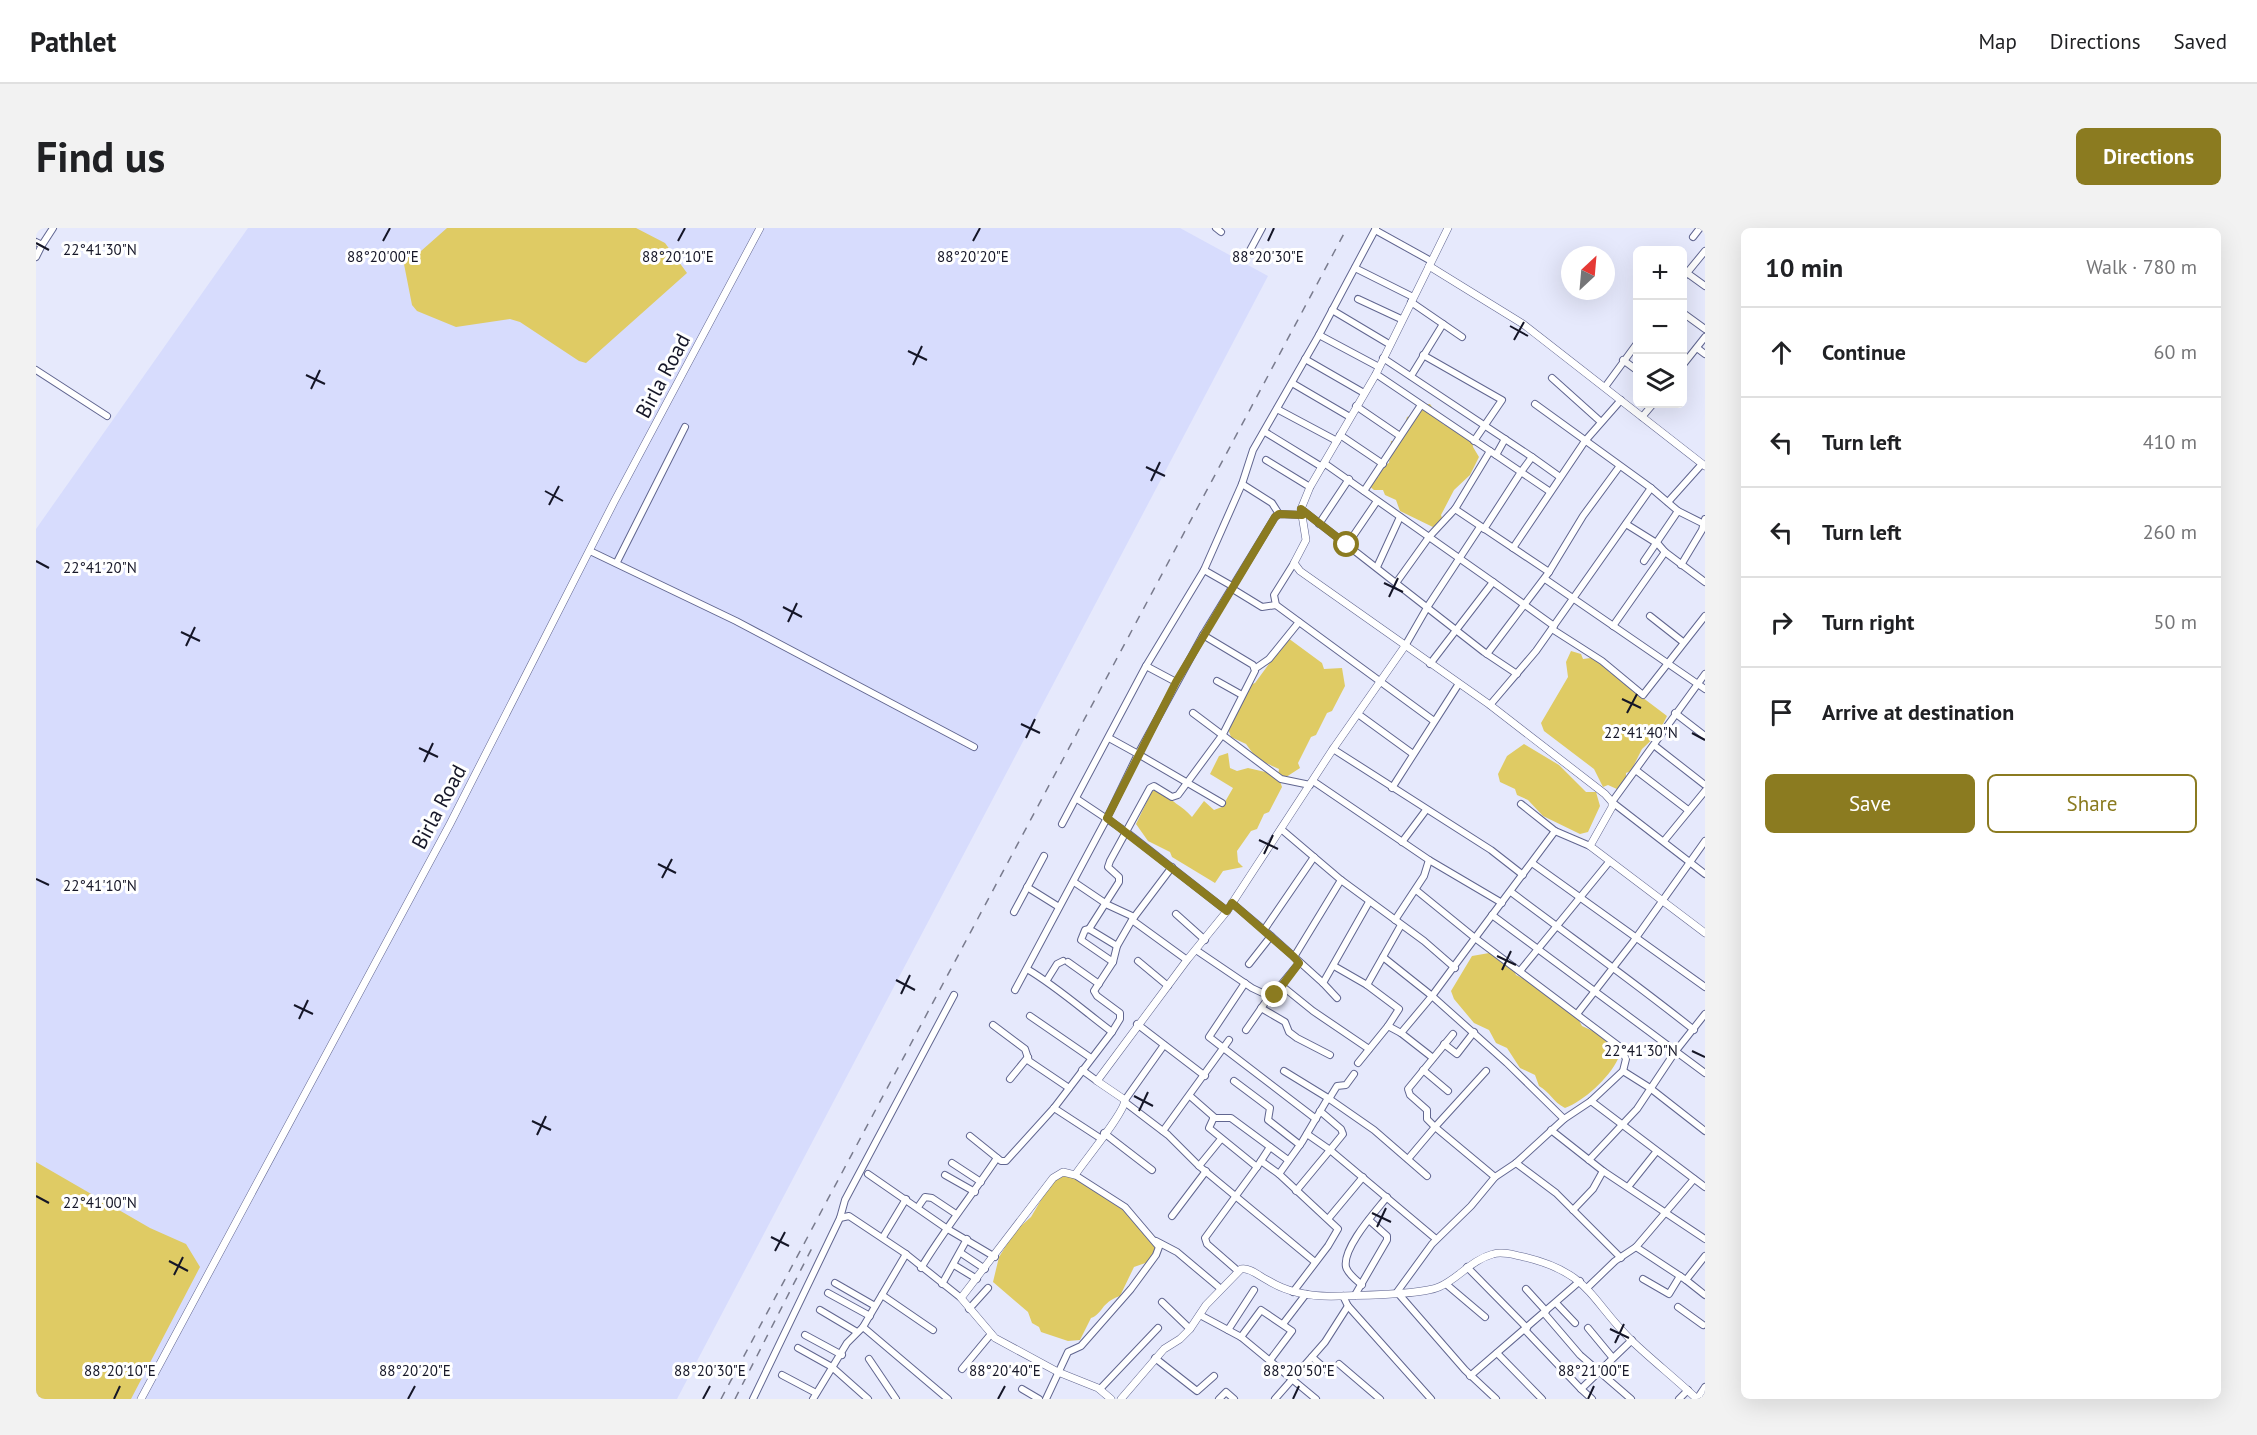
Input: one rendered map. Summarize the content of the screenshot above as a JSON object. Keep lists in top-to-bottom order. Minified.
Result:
{"streets":{"street":["Birla Road"]},"north":"top right","page":{"header":"Pathlet","nav":["Map","Directions","Saved"],"buttons":["Directions",["Save","Share"]],"title":"Find us","heading":["10 min","Walk · 780 m"],"map_buttons":["+","−"],"list":[["Continue","60 m"],["Turn left","410 m"],["Turn left","260 m"],["Turn right","50 m"],"Arrive at destination"]},"coordinates":["22°41'30\"N","88°20'00\"E","88°20'10\"E","88°20'20\"E","88°20'30\"E","22°41'20\"N","22°41'40\"N","22°41'10\"N","22°41'00\"N","88°20'40\"E","88°20'50\"E","88°21'00\"E"]}
